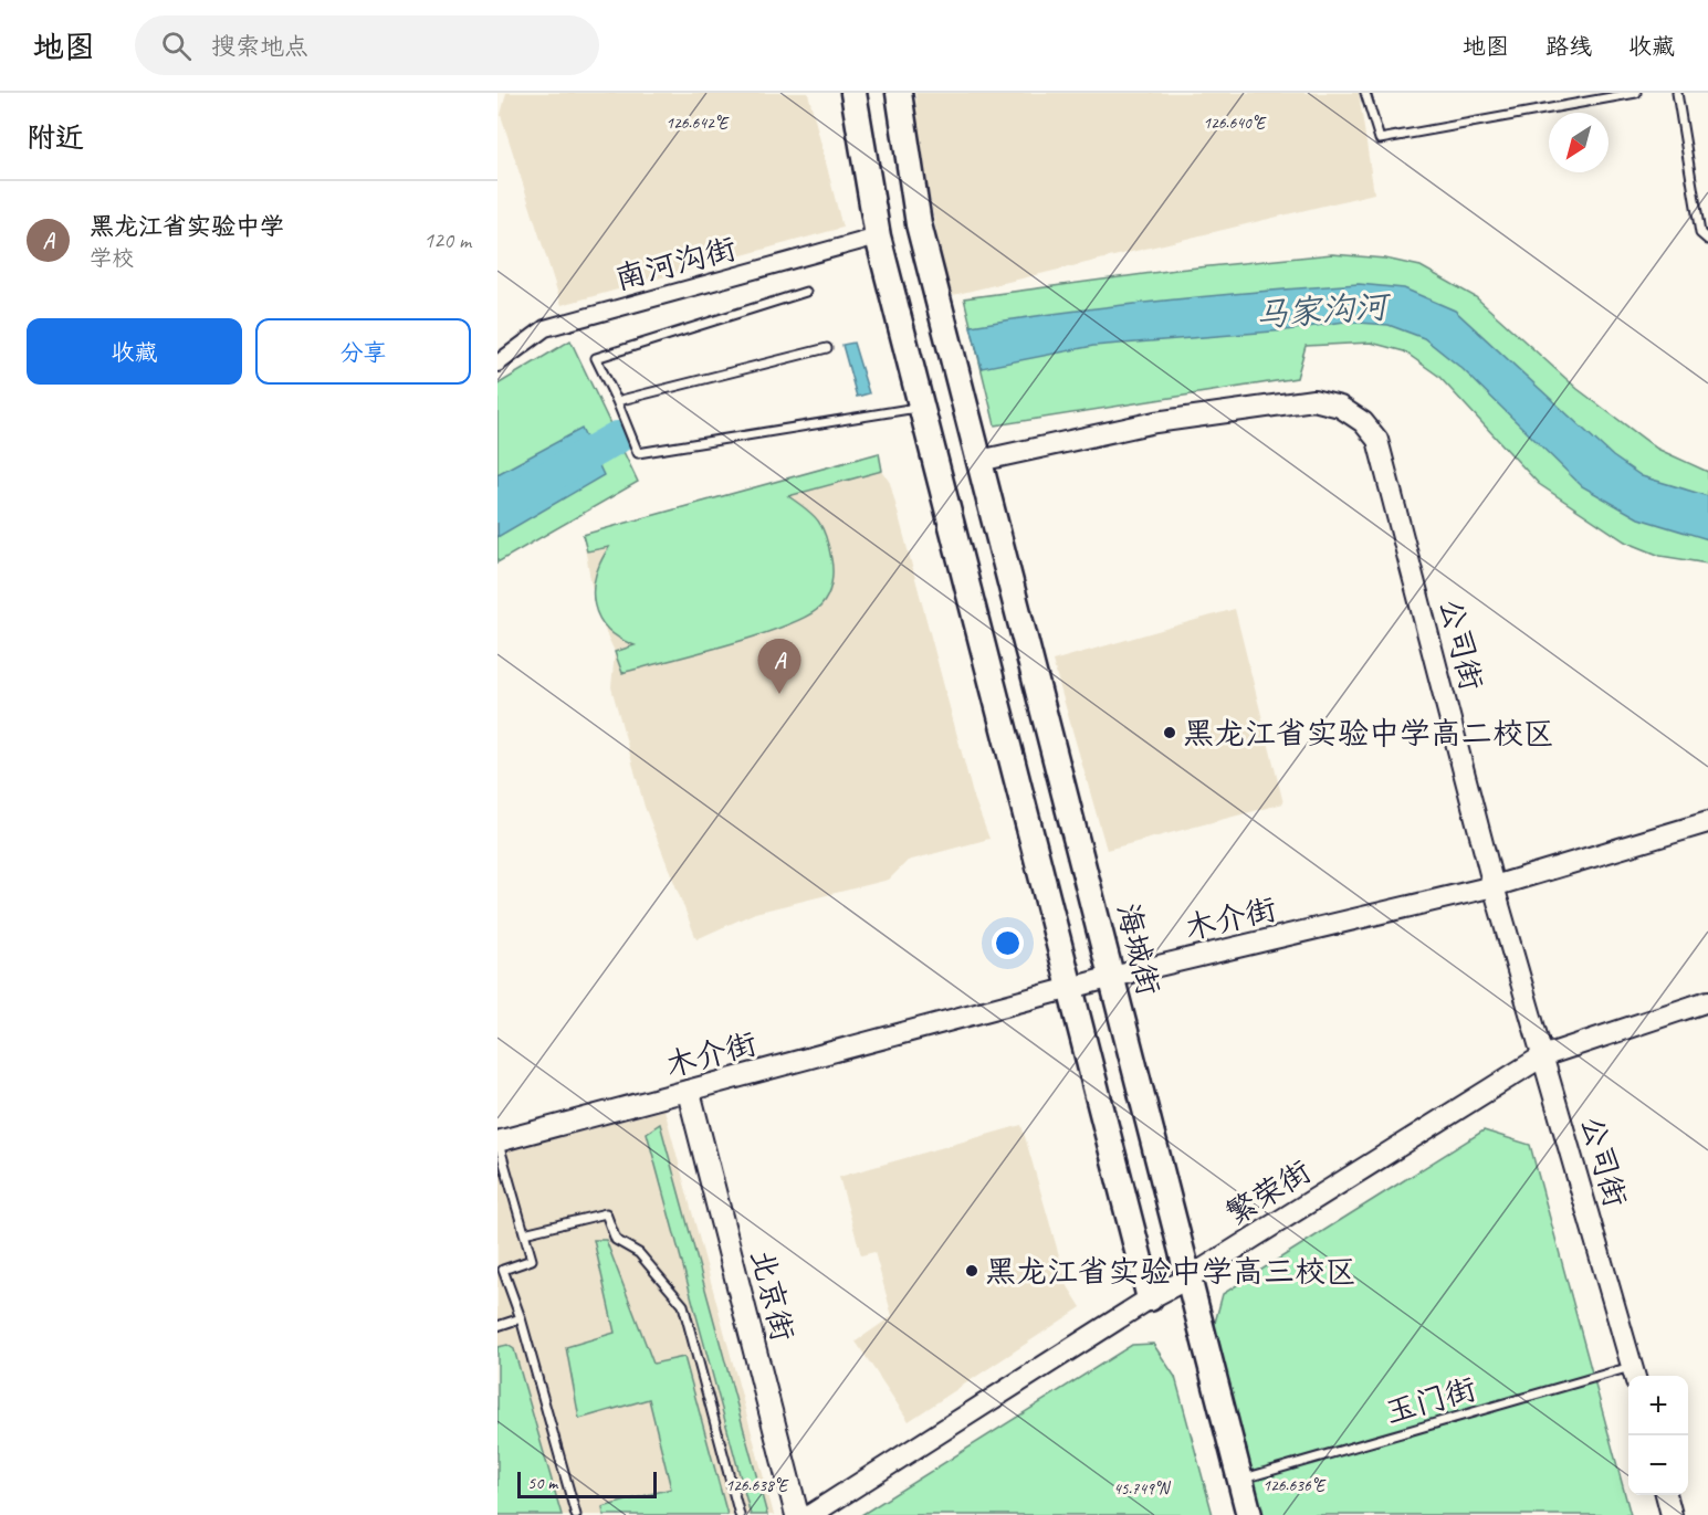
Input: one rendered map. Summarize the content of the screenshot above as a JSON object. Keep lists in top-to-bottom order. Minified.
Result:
{"streets":{"main road":["海城街","北京街"],"street":["南河沟街","公司街","木介街","繁荣街"],"lane":["玉门街"]},"crossings":[["公司街","木介街"],["公司街","海城街"],["公司街","繁荣街"],["公司街","玉门街"],["木介街","海城街"],["木介街","北京街"],["海城街","繁荣街"],["海城街","玉门街"]],"water":["马家沟河"],"places":["黑龙江省实验中学高二校区","黑龙江省实验中学高三校区"],"scale_bar":"50 m","north":"bottom left","page":{"header":"地图","search":"搜索地点","nav":["地图","路线","收藏"],"heading":"附近","list":[{"mark":"A","name":"黑龙江省实验中学","note":"学校","value":"120 m"}],"buttons":["收藏","分享"],"pins":"A","map_buttons":["+","−"],"scale":"50 m"},"coordinates":["126.640°E","126.642°E","126.638°E","126.636°E","45.749°N"]}
